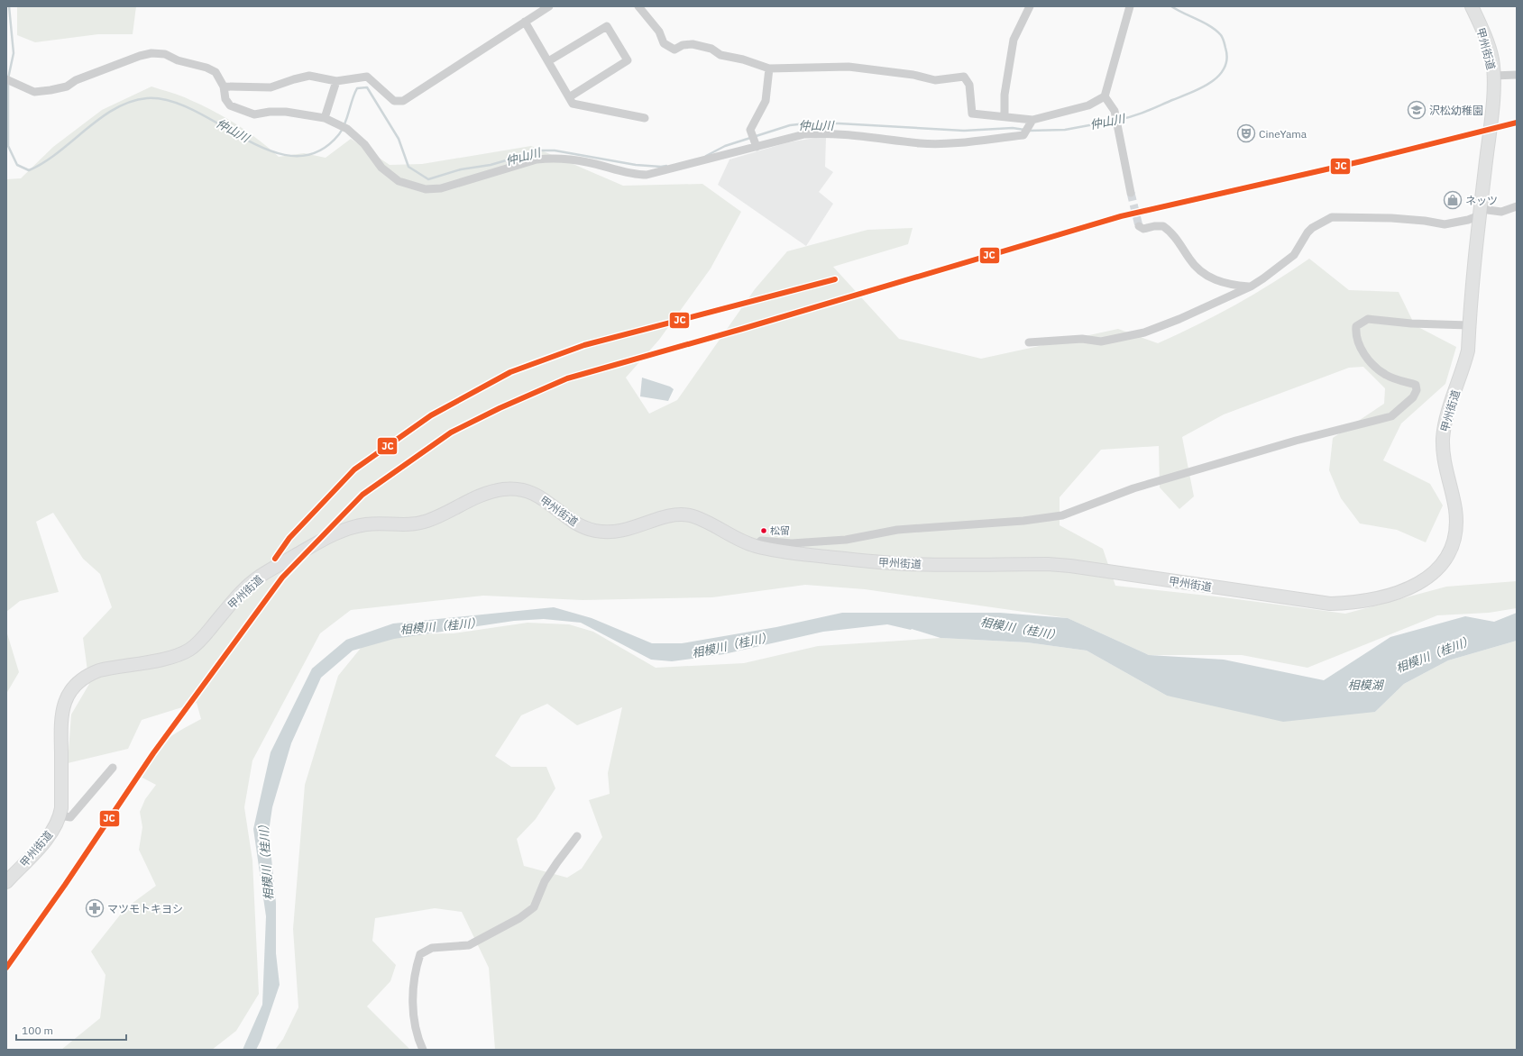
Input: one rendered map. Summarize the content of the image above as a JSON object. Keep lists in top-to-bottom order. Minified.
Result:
{"streets":{"highway":["甲州街道"]},"water":["仲山川","相模川（桂川）","相模湖"],"places":{"school or university":["沢松幼稚園"],"theatre":["CineYama"],"shop":["ネッツ"],"other":["松留"],"pharmacy":["マツモトキヨシ"]},"lines":["transit line JC"],"scale_bar":"100 m"}
